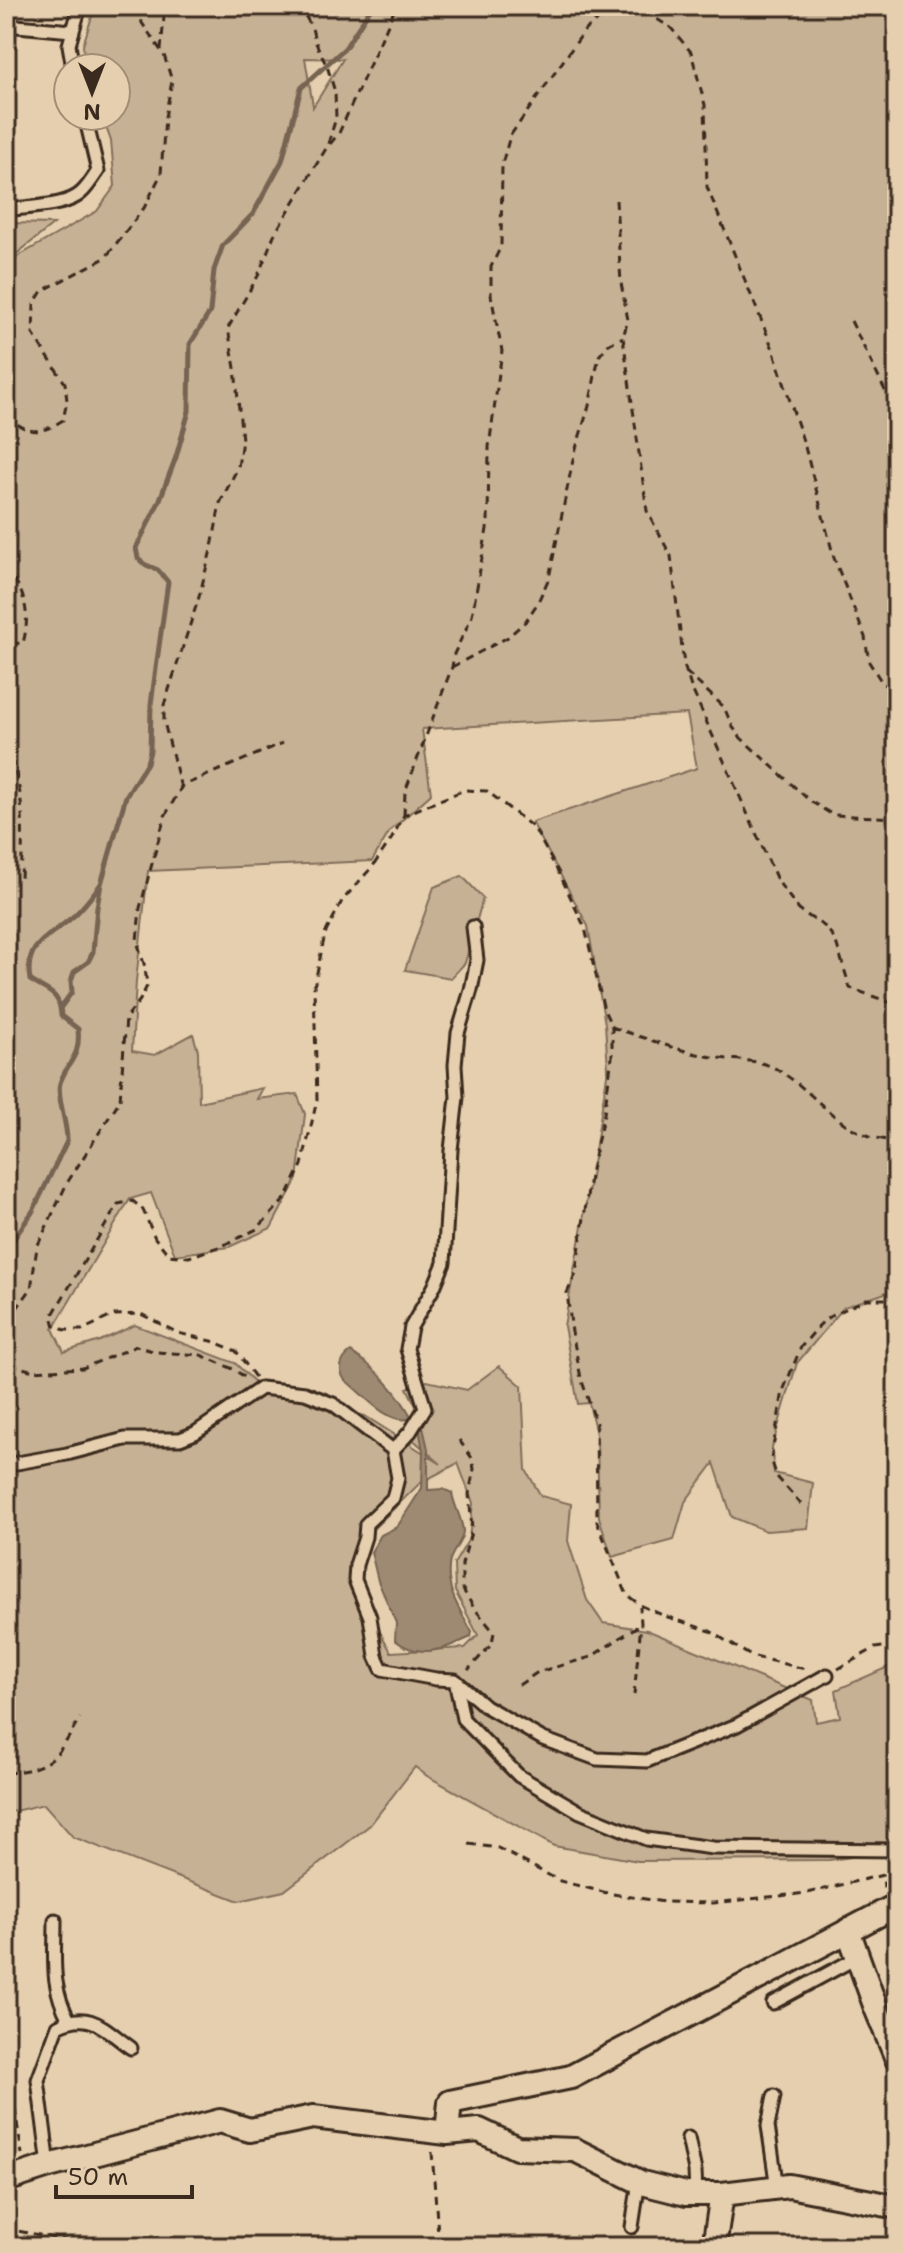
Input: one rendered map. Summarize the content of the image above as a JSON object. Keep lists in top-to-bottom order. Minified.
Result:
{"scale_bar":"50 m","north":"bottom"}
